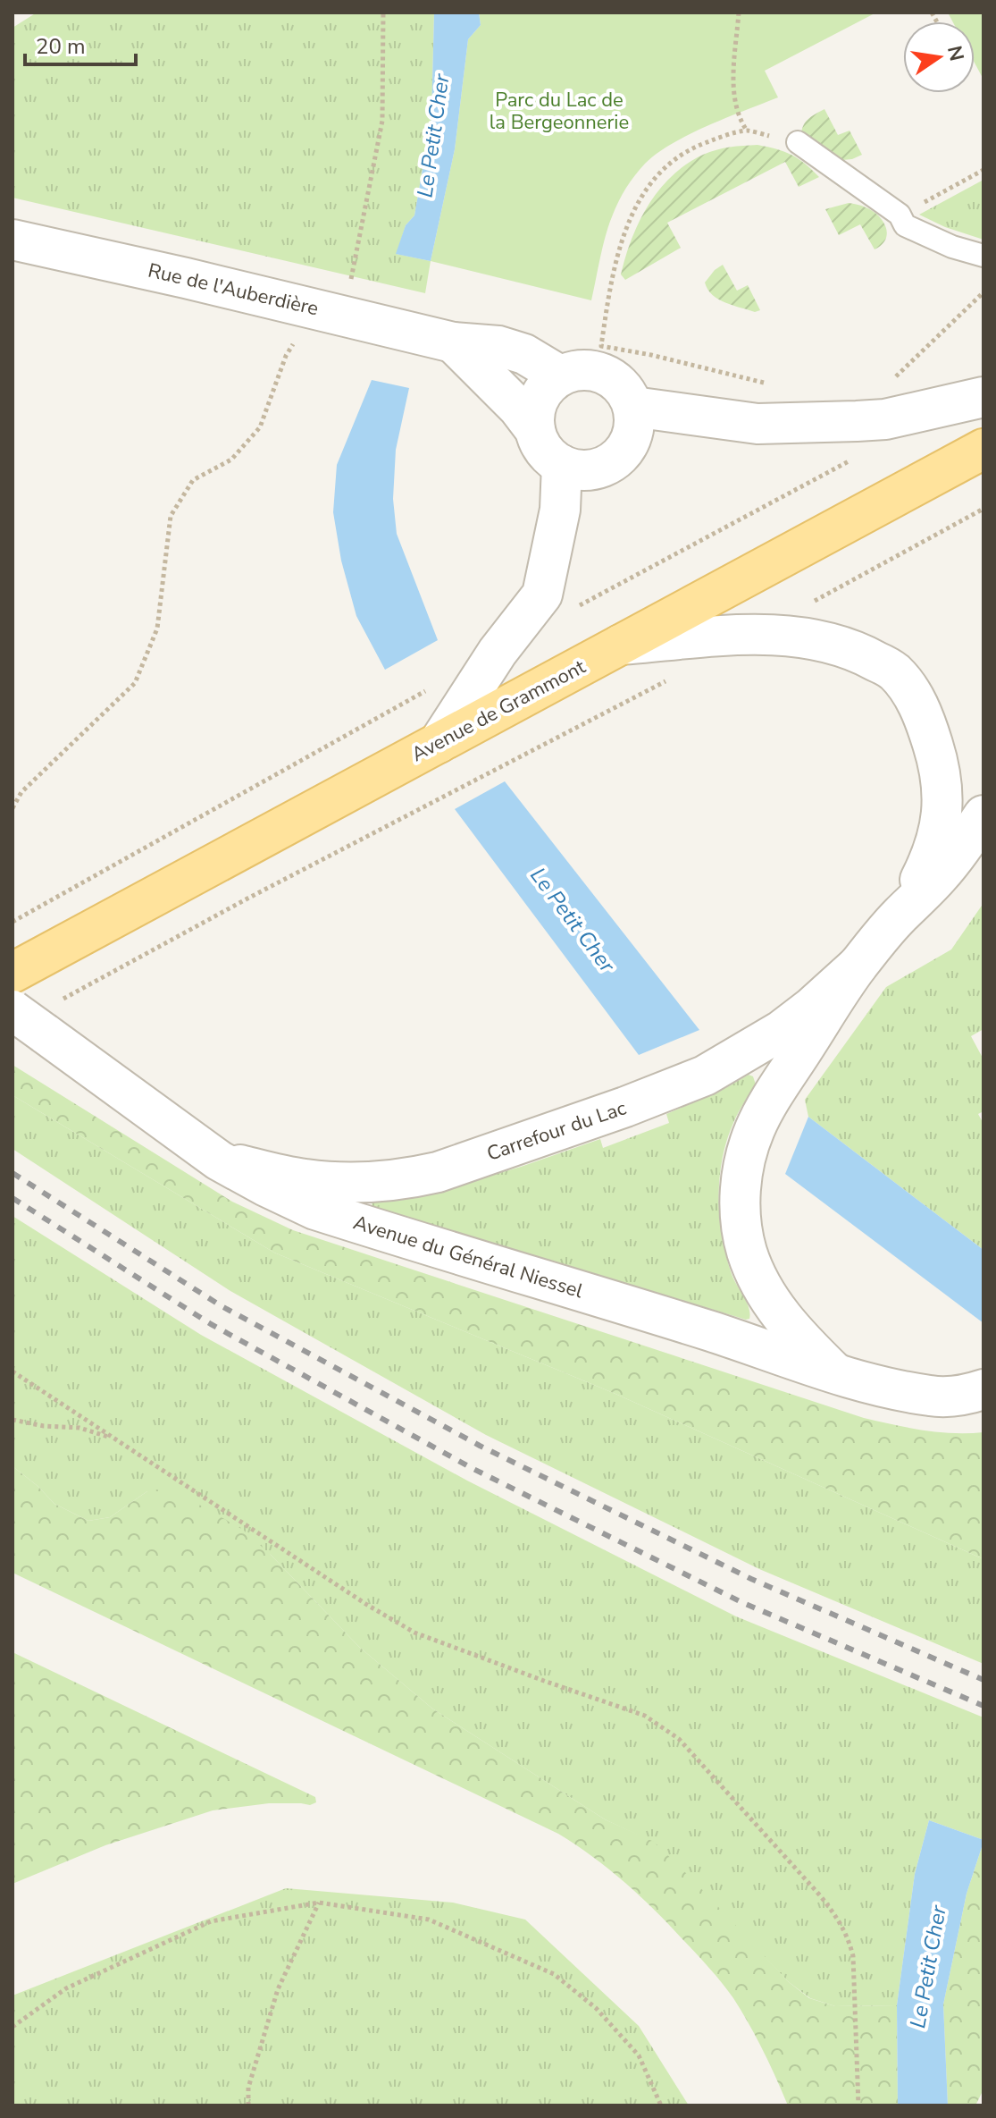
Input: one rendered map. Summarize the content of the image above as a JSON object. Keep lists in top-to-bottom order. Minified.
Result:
{"streets":{"main road":["Avenue de Grammont"],"street":["Rue de l'Auberdière","Carrefour du Lac","Avenue du Général Niessel"]},"crossings":[["Avenue de Grammont","Carrefour du Lac"],["Carrefour du Lac","Avenue du Général Niessel"]],"water":["Le Petit Cher"],"parks":["Parc du Lac de la Bergeonnerie"],"scale_bar":"20 m","north":"right"}
